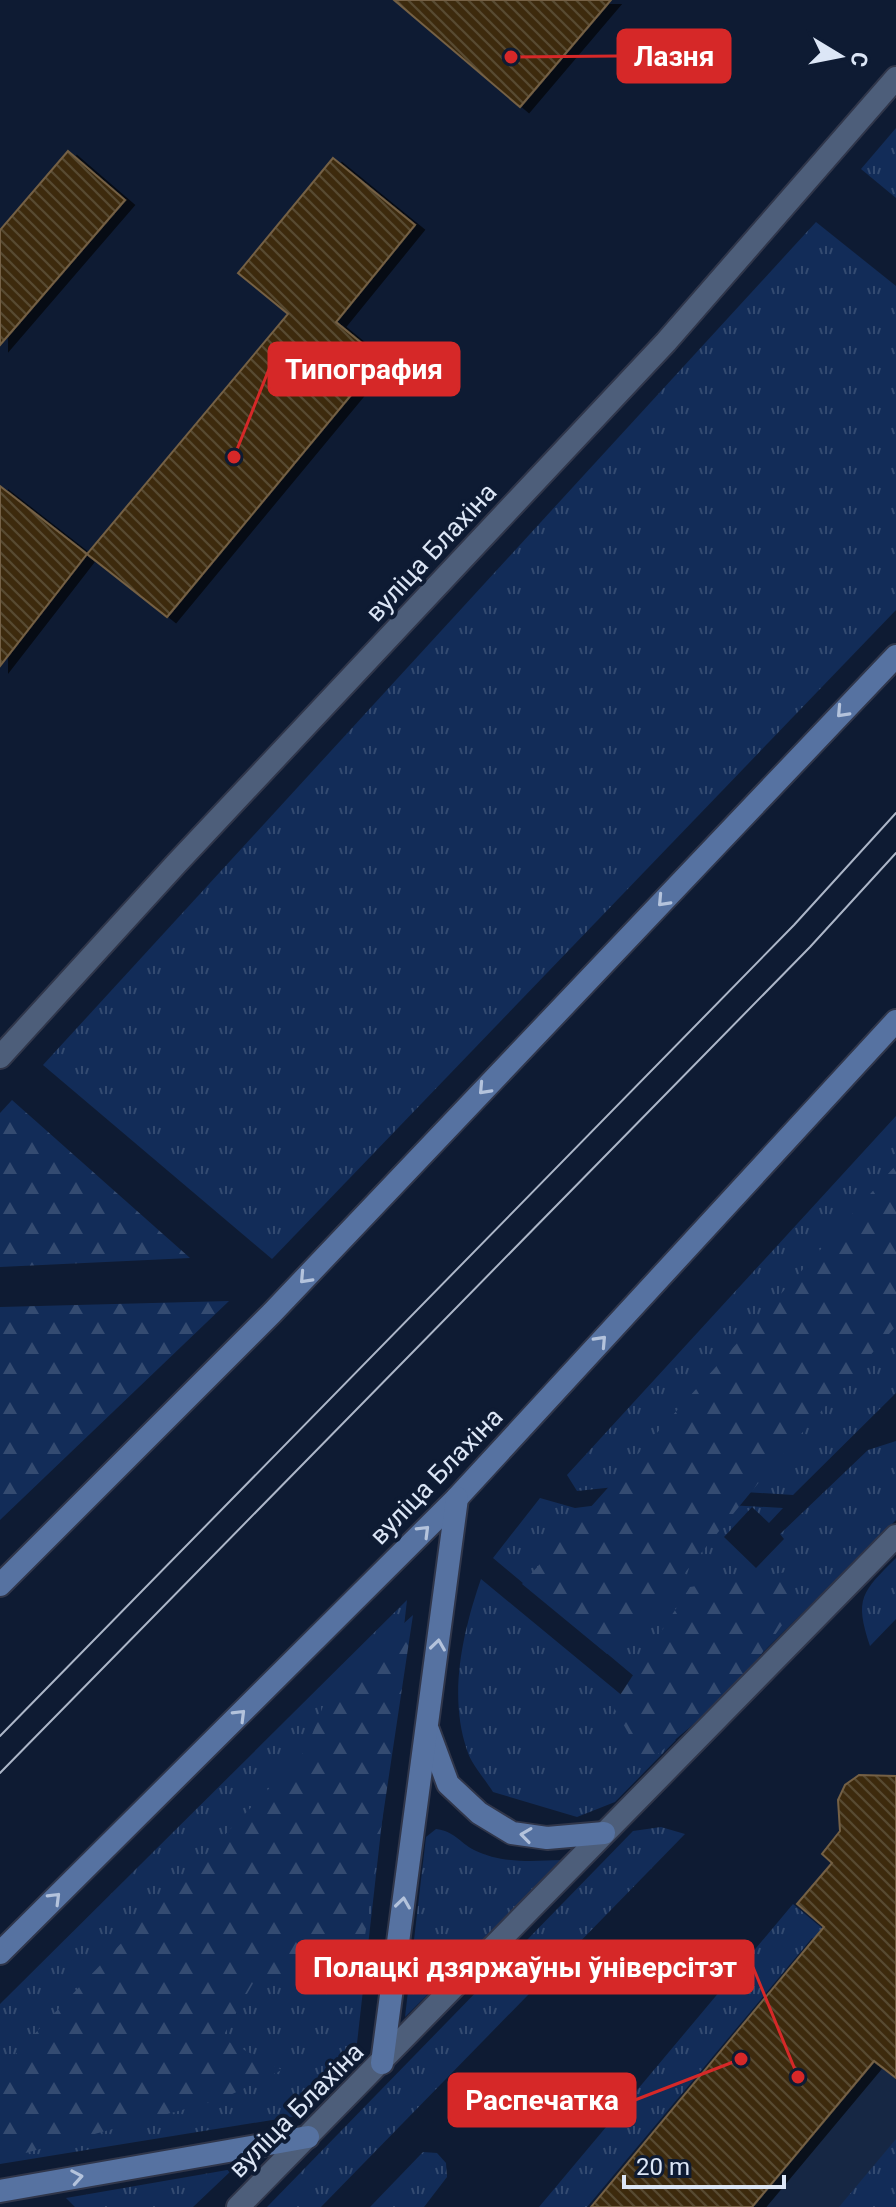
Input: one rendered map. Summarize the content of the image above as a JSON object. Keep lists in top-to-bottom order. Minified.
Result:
{"streets":{"main road":["вуліца Блахіна"]},"one_way":["вуліца Блахіна"],"places":["Лазня","Типография","Распечатка","Полацкі дзяржаўны ўніверсітэт"],"scale_bar":"20 m","north":"right"}
